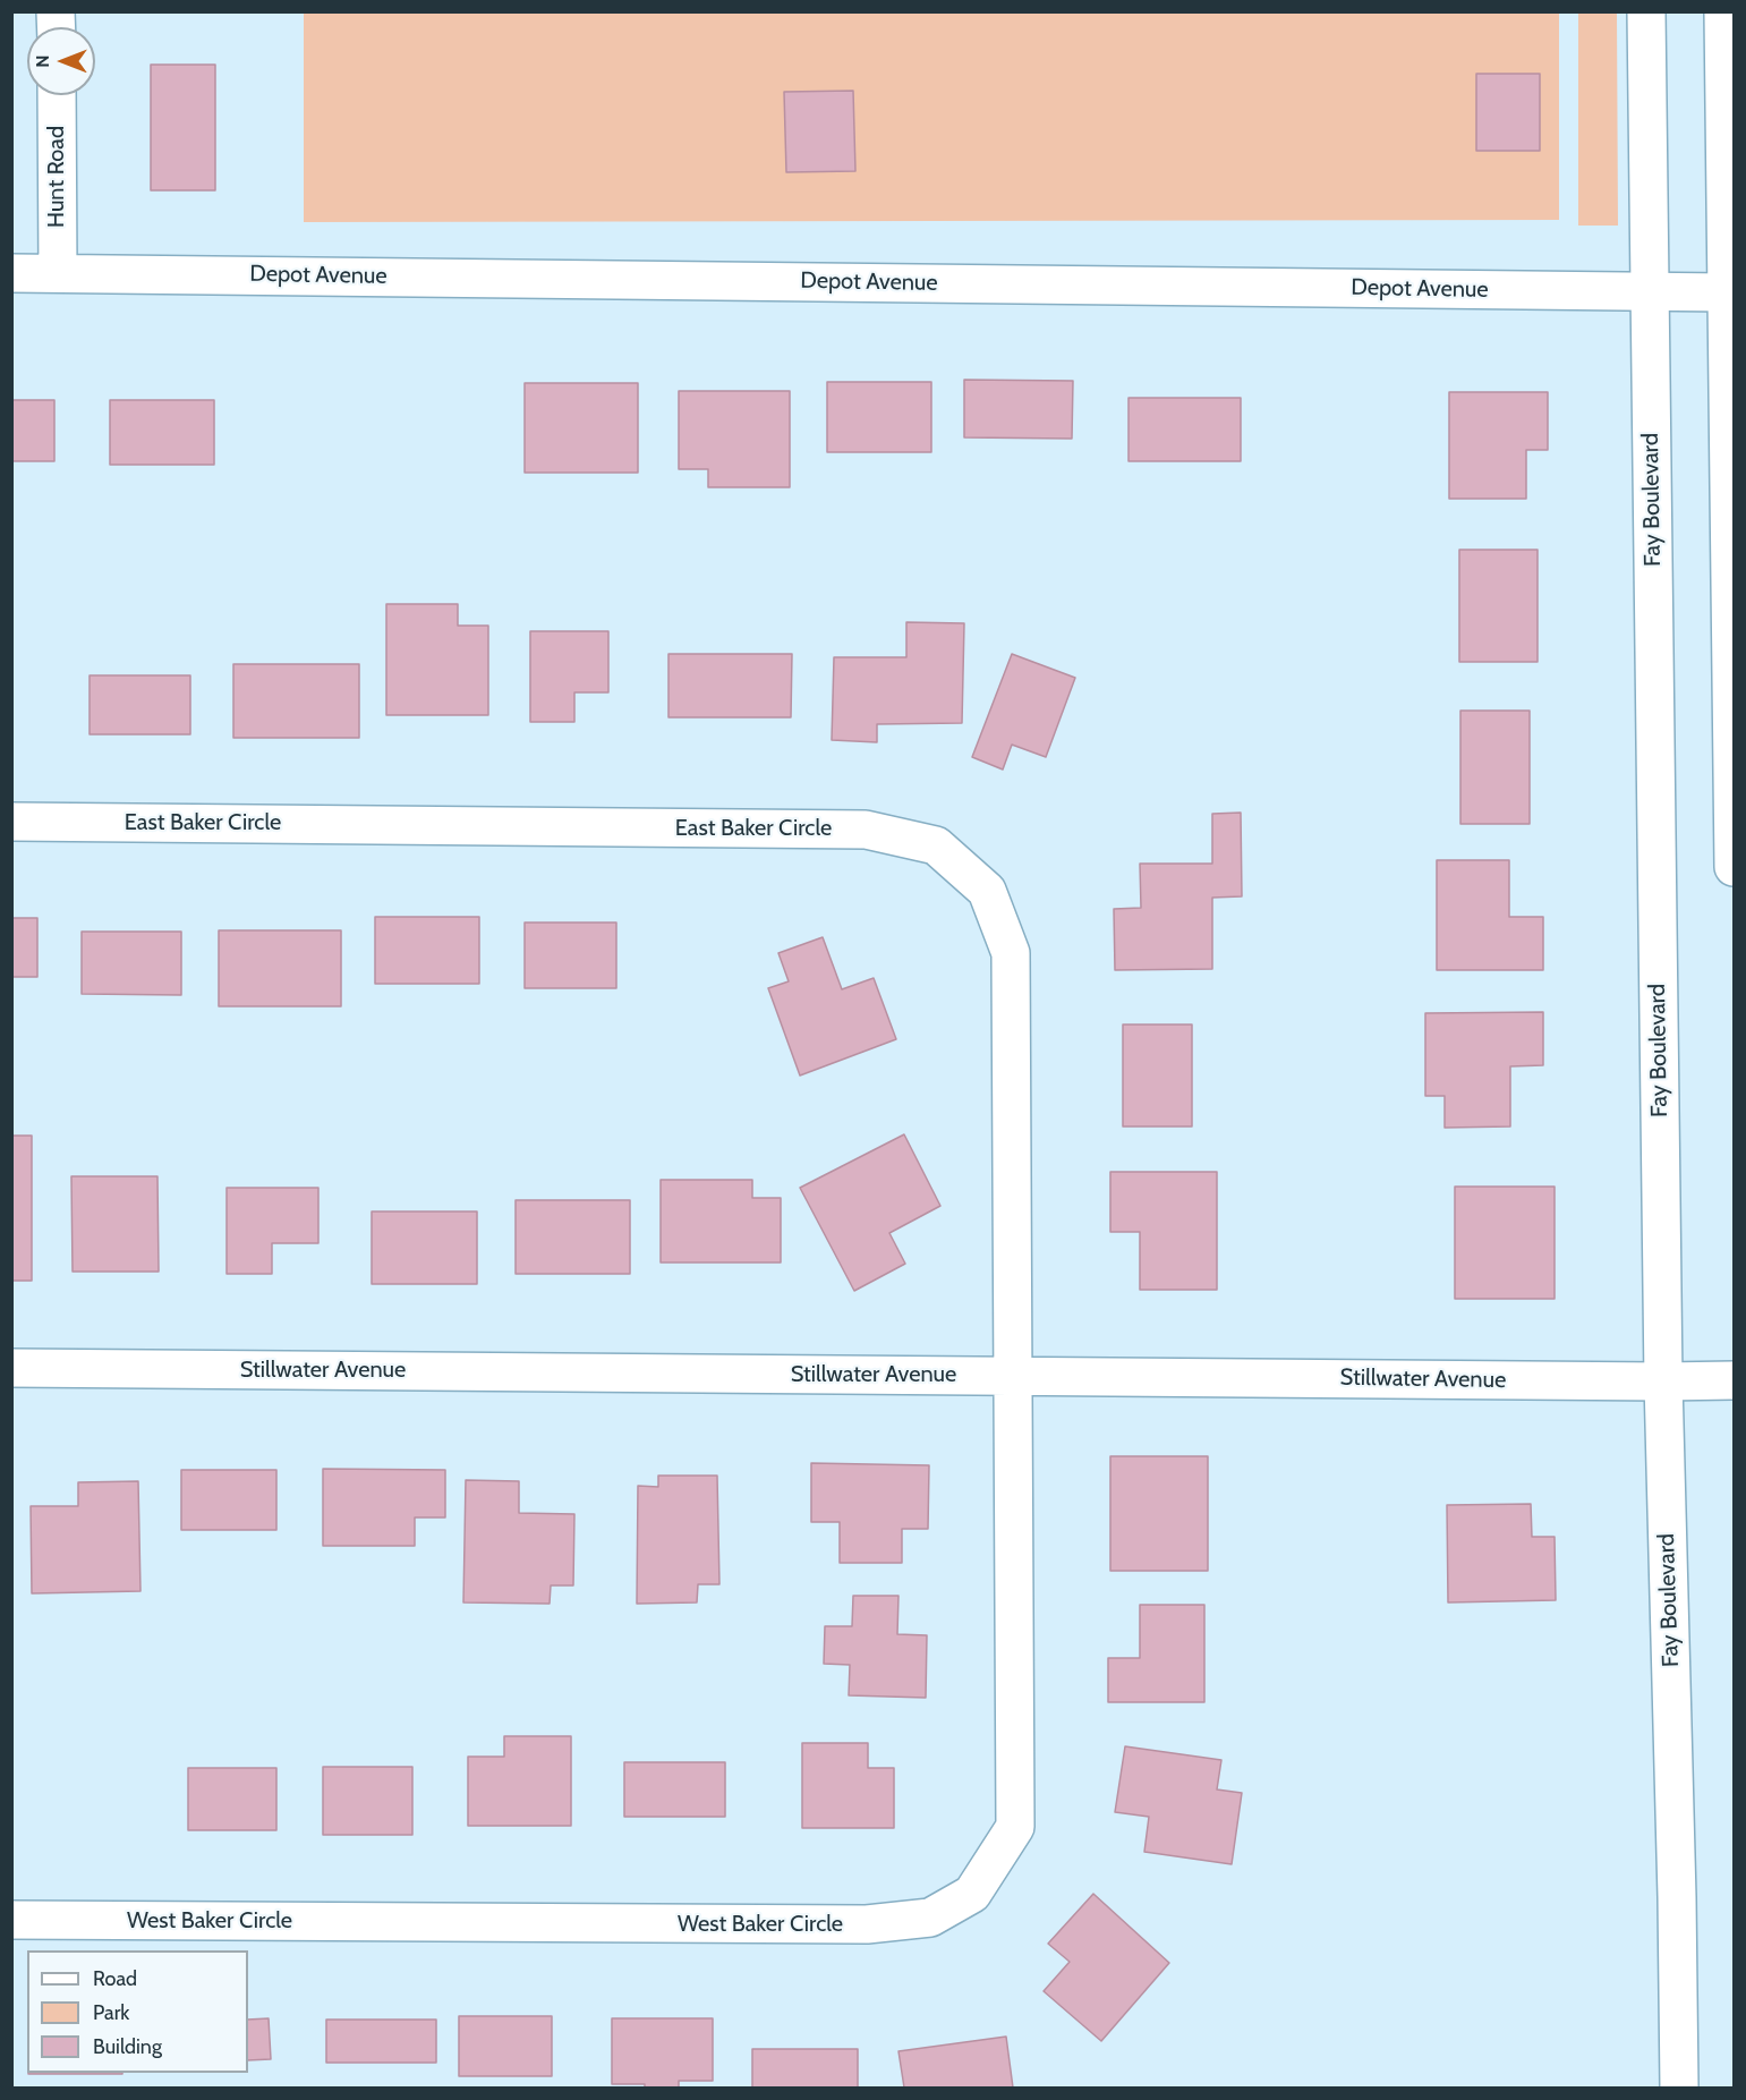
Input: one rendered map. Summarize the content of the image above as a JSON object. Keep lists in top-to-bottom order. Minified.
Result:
{"streets":{"street":["Hunt Road","Depot Avenue","Fay Boulevard","East Baker Circle","Stillwater Avenue","West Baker Circle"]},"crossings":[["Hunt Road","Depot Avenue"],["Depot Avenue","Fay Boulevard"],["Fay Boulevard","Stillwater Avenue"],["East Baker Circle","Stillwater Avenue"],["East Baker Circle","West Baker Circle"],["Stillwater Avenue","West Baker Circle"]],"legend":["Road","Park","Building"],"north":"left"}
